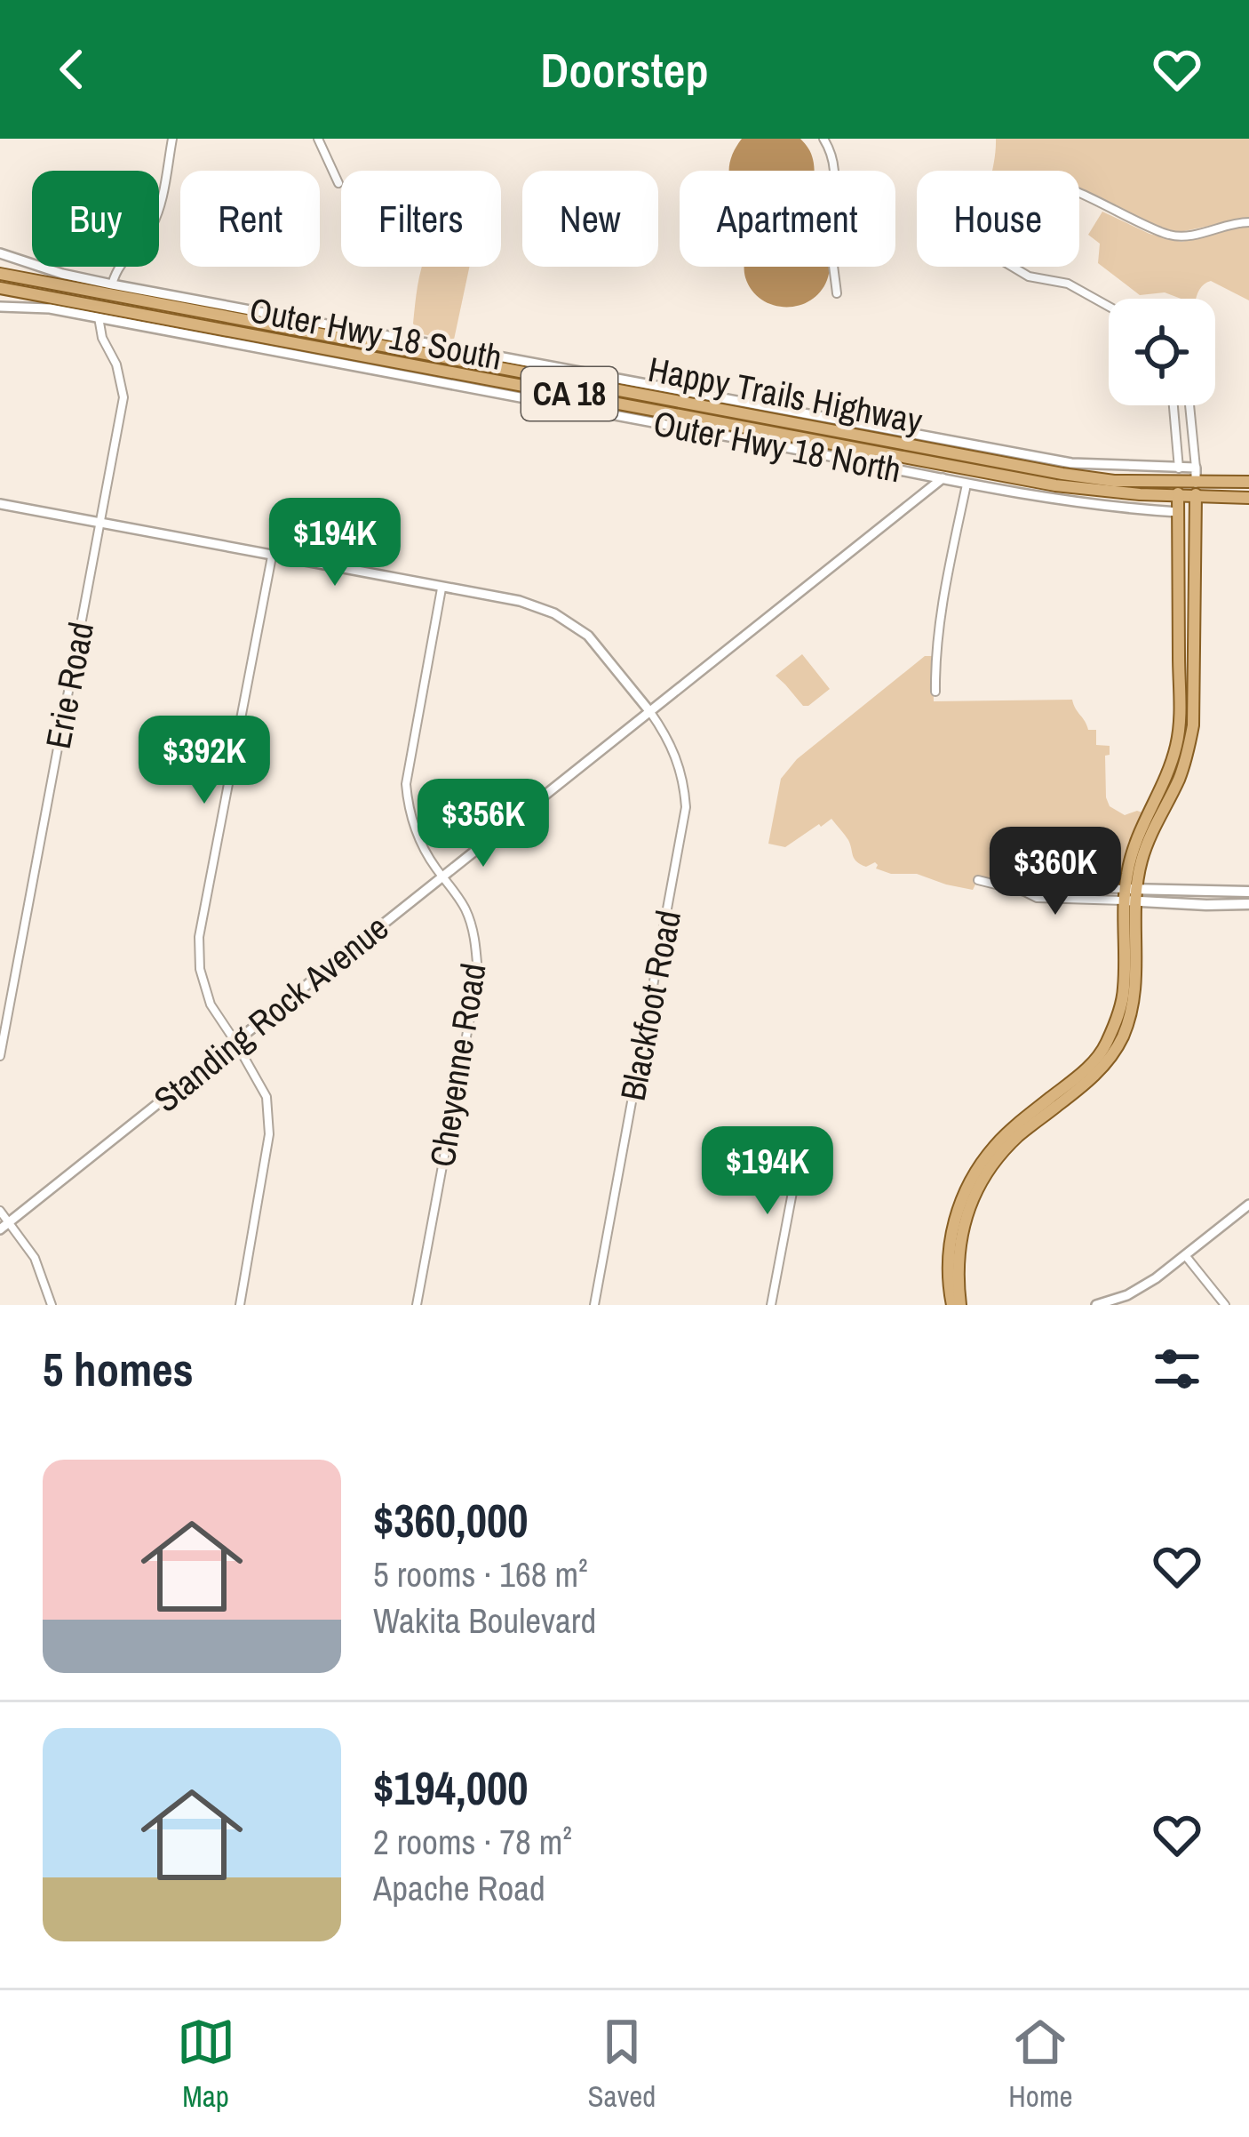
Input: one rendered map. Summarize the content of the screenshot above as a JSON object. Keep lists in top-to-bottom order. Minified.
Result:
{"streets":{"main road":["CA 18","Happy Trails Highway"],"street":["Outer Hwy 18 South","Outer Hwy 18 North","Erie Road","Blackfoot Road","Standing Rock Avenue","Cheyenne Road"]},"crossings":[["Outer Hwy 18 South","Happy Trails Highway"],["Outer Hwy 18 North","Erie Road"],["Outer Hwy 18 North","Standing Rock Avenue"],["Blackfoot Road","Standing Rock Avenue"],["Standing Rock Avenue","Cheyenne Road"]],"page":{"header":"Doorstep","chip":["Buy","Rent","Filters","New","Apartment","House"],"price":["$194K","$392K","$356K","$360K","$194K"],"heading":"5 homes","list":[{"name":"$360,000","note":"5 rooms · 168 m² · Wakita Boulevard"},{"name":"$194,000","note":"2 rooms · 78 m² · Apache Road"}],"tabs":["Map","Saved","Home"]}}
